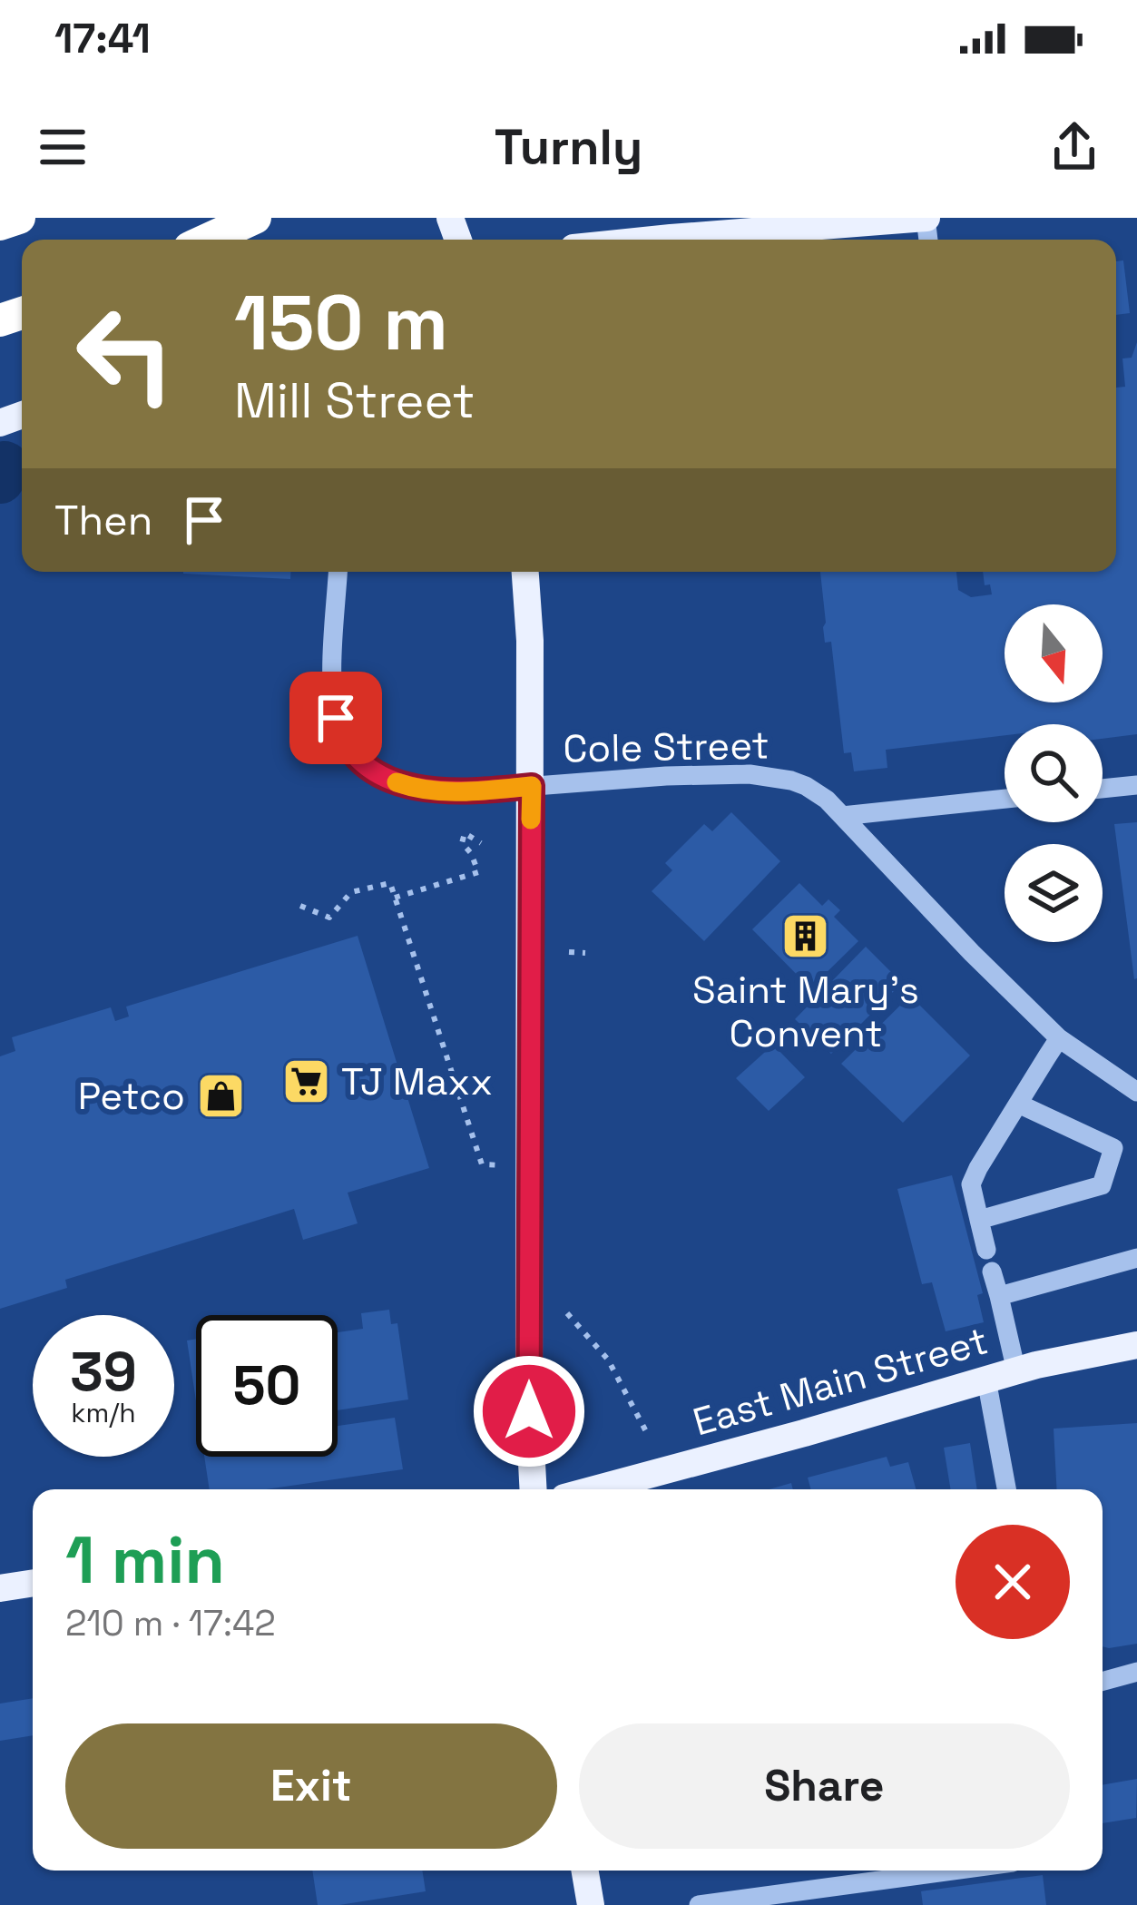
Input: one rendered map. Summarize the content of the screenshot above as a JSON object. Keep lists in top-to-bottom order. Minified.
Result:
{"streets":{"main road":["East Main Street"],"street":["Cole Street"]},"places":{"building":["Saint Mary's Convent"],"supermarket":["TJ Maxx"],"shop":["Petco"]},"north":"bottom","page":{"status":"17:41","header":"Turnly","turn":["150 m","Mill Street"],"then":"Then","speed":"39 km/h","limit":"50","heading":["1 min","210 m · 17:42"],"buttons":["Exit","Share"]}}
